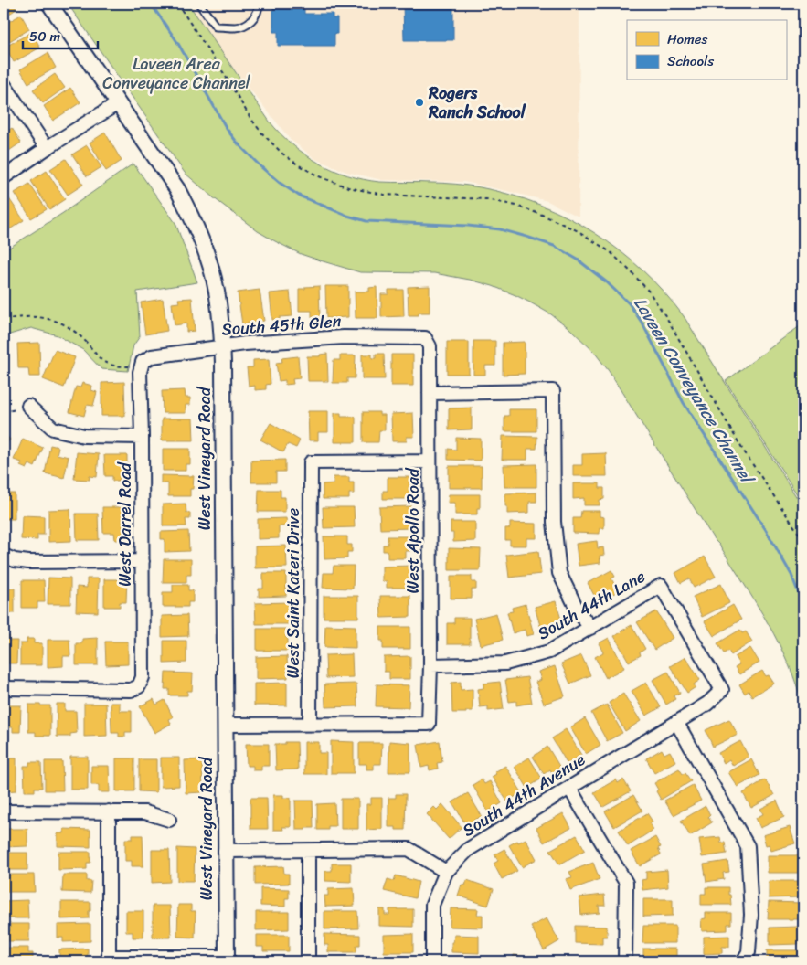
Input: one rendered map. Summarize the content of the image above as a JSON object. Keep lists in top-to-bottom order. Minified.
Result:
{"streets":{"street":["South 45th Glen","West Vineyard Road","West Darrel Road","West Apollo Road","West Saint Kateri Drive","South 44th Lane","South 44th Avenue"]},"crossings":[["South 45th Glen","West Vineyard Road"],["South 45th Glen","West Darrel Road"],["South 45th Glen","West Apollo Road"],["West Apollo Road","West Saint Kateri Drive"],["West Apollo Road","South 44th Lane"],["South 44th Lane","South 44th Avenue"]],"water":["Laveen Conveyance Channel"],"parks":["Laveen Area Conveyance Channel"],"places":["Rogers Ranch School"],"legend":["Homes","Schools"],"scale_bar":"50 m"}
